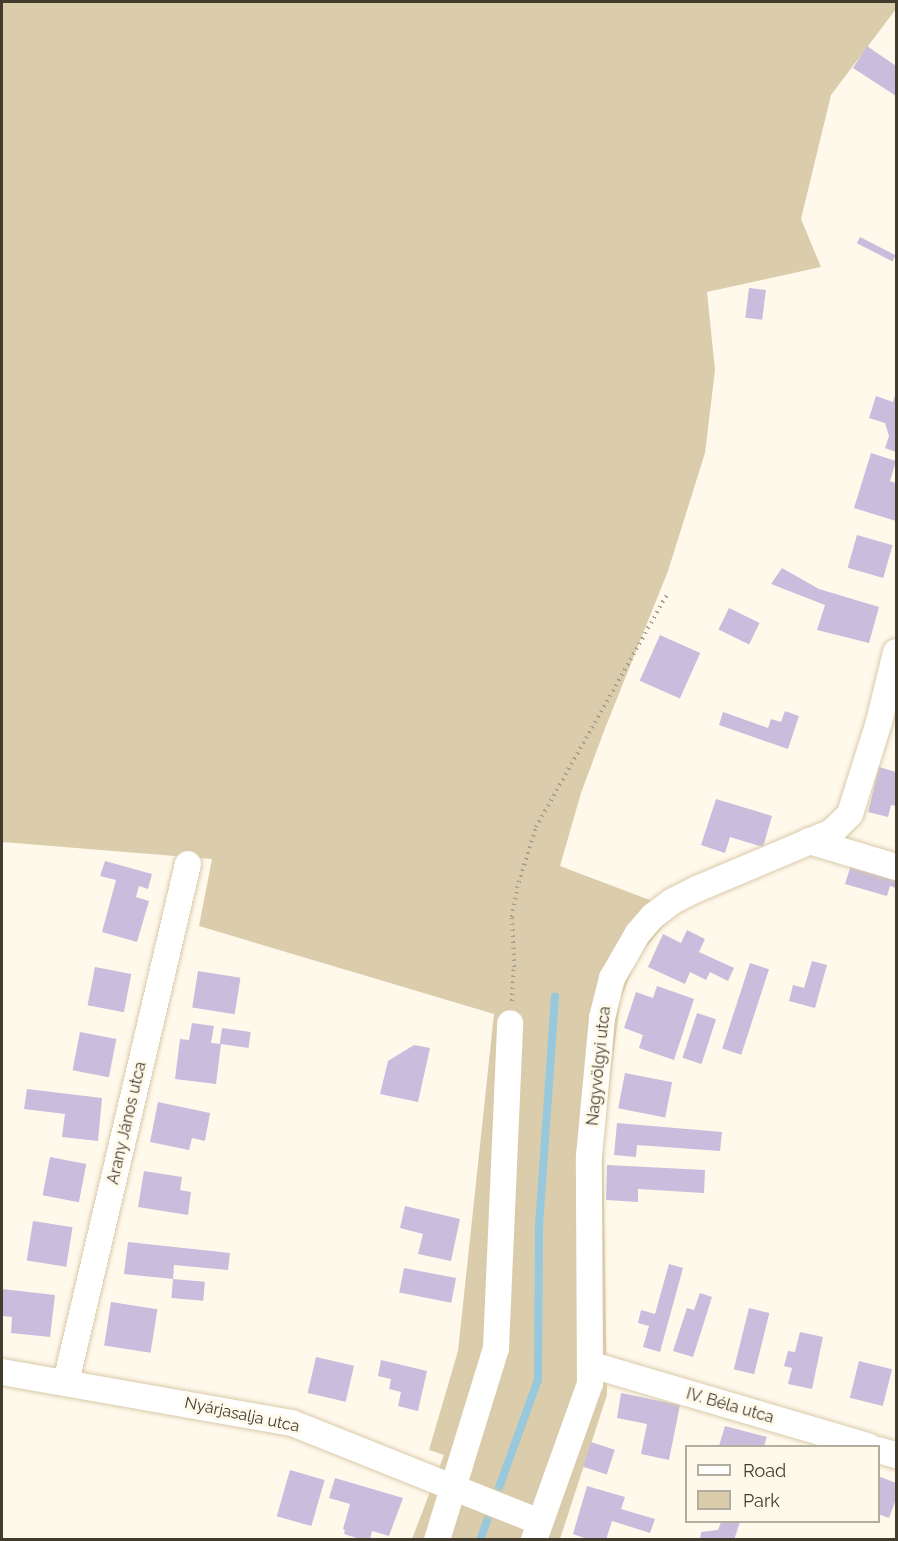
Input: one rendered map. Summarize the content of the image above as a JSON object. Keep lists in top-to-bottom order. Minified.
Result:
{"streets":{"street":["Nagyvölgyi utca","Arany János utca","IV. Béla utca","Nyárjasalja utca"]},"crossings":[["Nagyvölgyi utca","IV. Béla utca"],["Nagyvölgyi utca","Nyárjasalja utca"],["Arany János utca","Nyárjasalja utca"]],"legend":["Road","Park"]}
